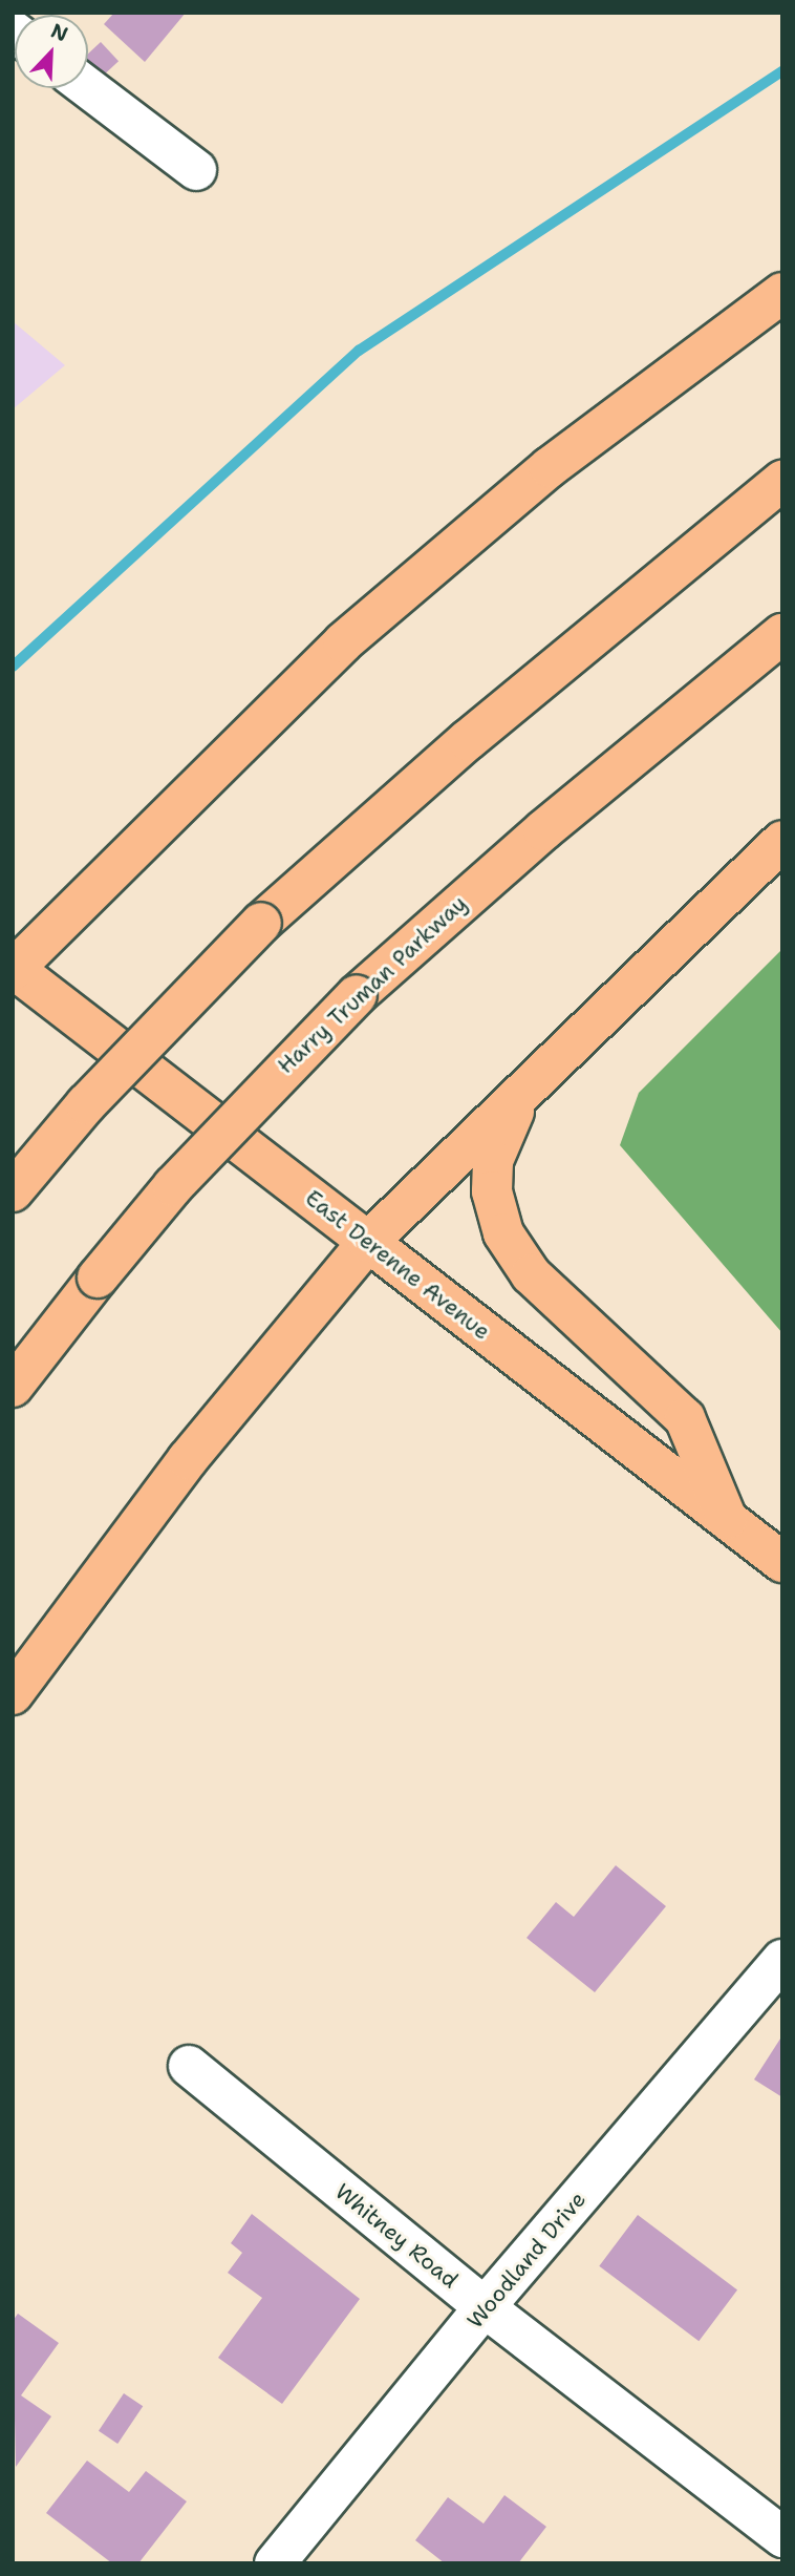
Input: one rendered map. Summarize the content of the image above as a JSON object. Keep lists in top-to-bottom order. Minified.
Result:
{"streets":{"main road":["Harry Truman Parkway","East Derenne Avenue"],"street":["Whitney Road","Woodland Drive"]},"crossings":[["Whitney Road","Woodland Drive"]],"north":"top right"}
